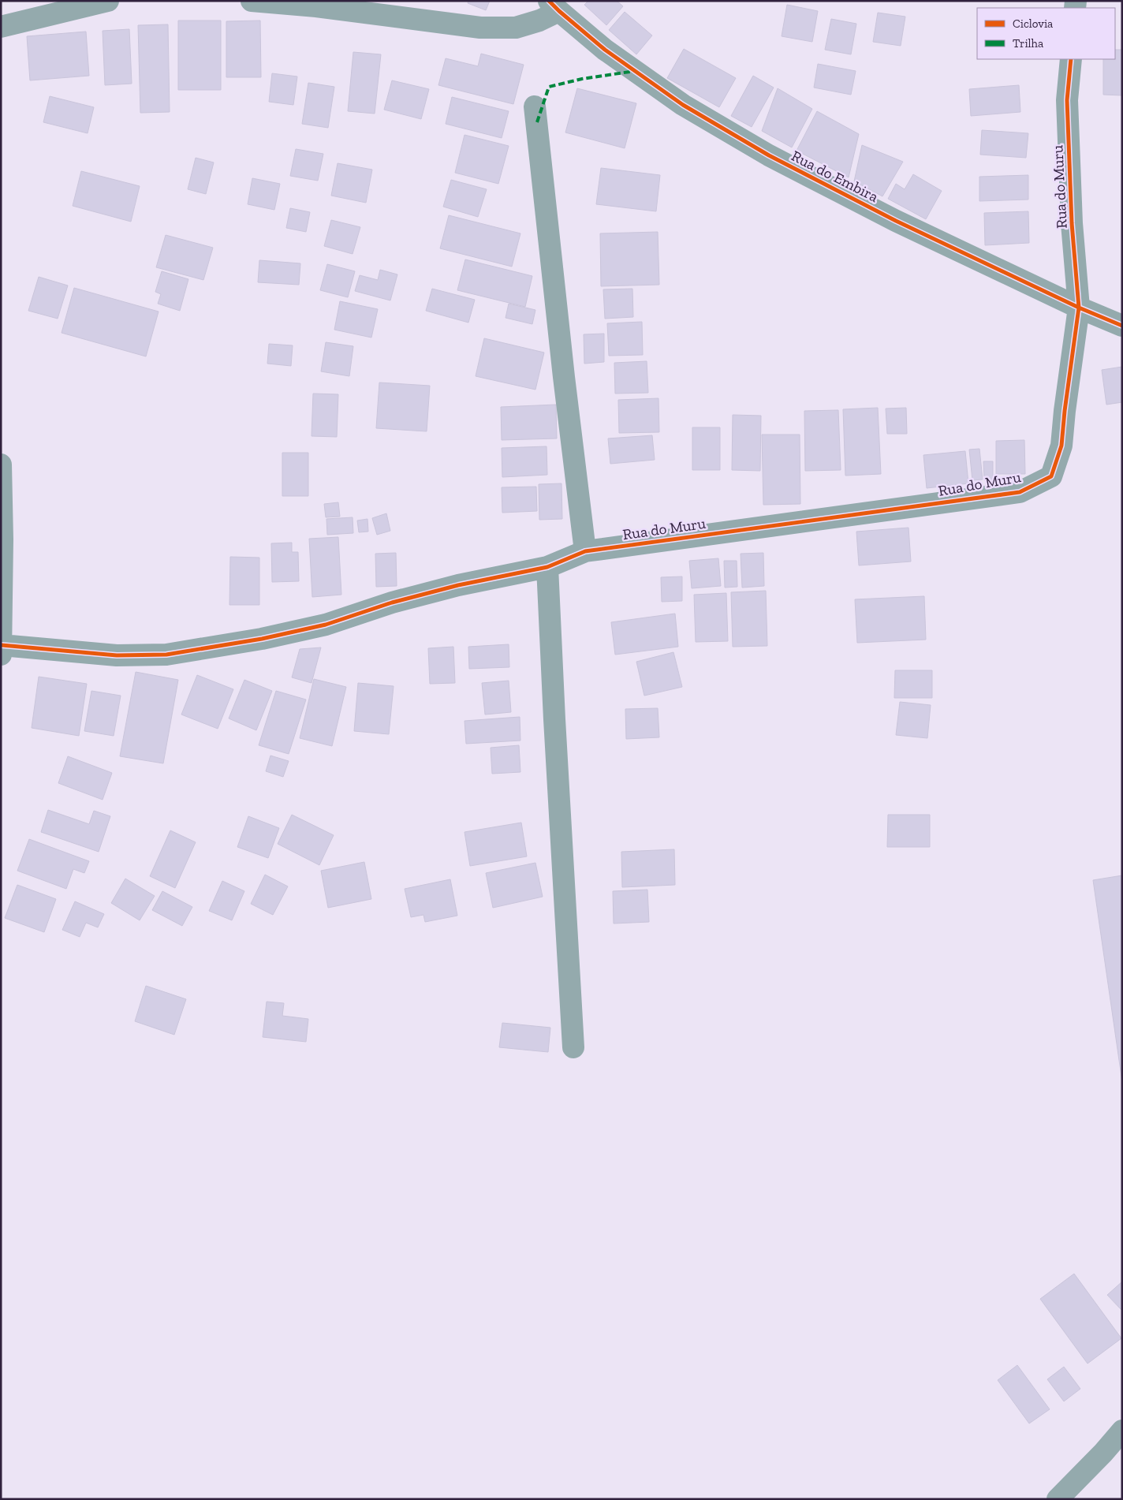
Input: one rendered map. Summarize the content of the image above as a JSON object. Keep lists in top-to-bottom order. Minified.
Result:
{"streets":{"street":["Rua do Embira","Rua do Muru"]},"crossings":[["Rua do Embira","Rua do Muru"]],"legend":["Ciclovia","Trilha"]}
